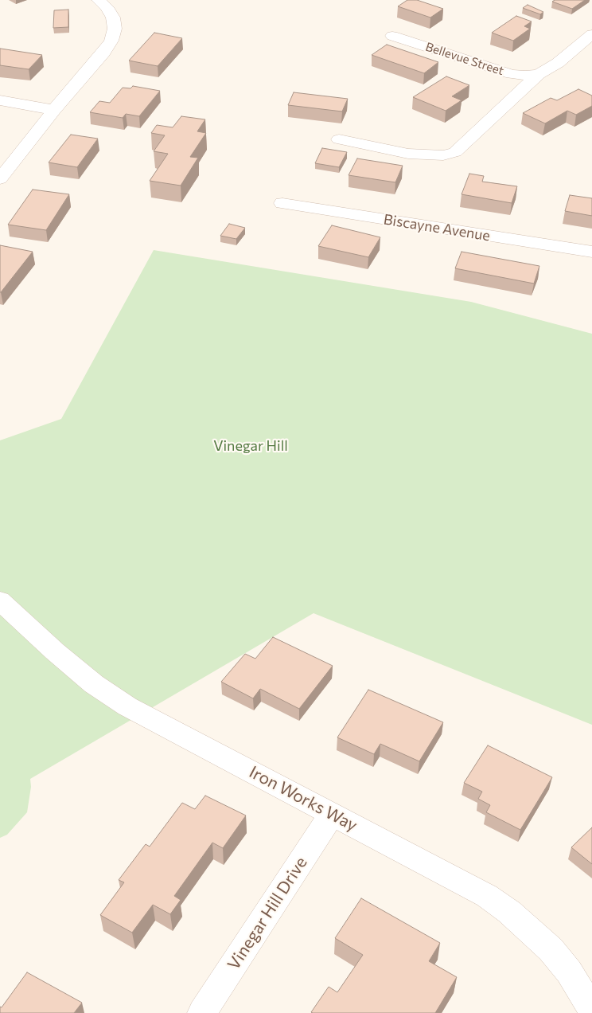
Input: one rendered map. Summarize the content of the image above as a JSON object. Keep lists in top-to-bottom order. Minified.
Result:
{"streets":{"street":["Bellevue Street","Biscayne Avenue","Iron Works Way","Vinegar Hill Drive"]},"crossings":[["Iron Works Way","Vinegar Hill Drive"]],"parks":["Vinegar Hill"]}
